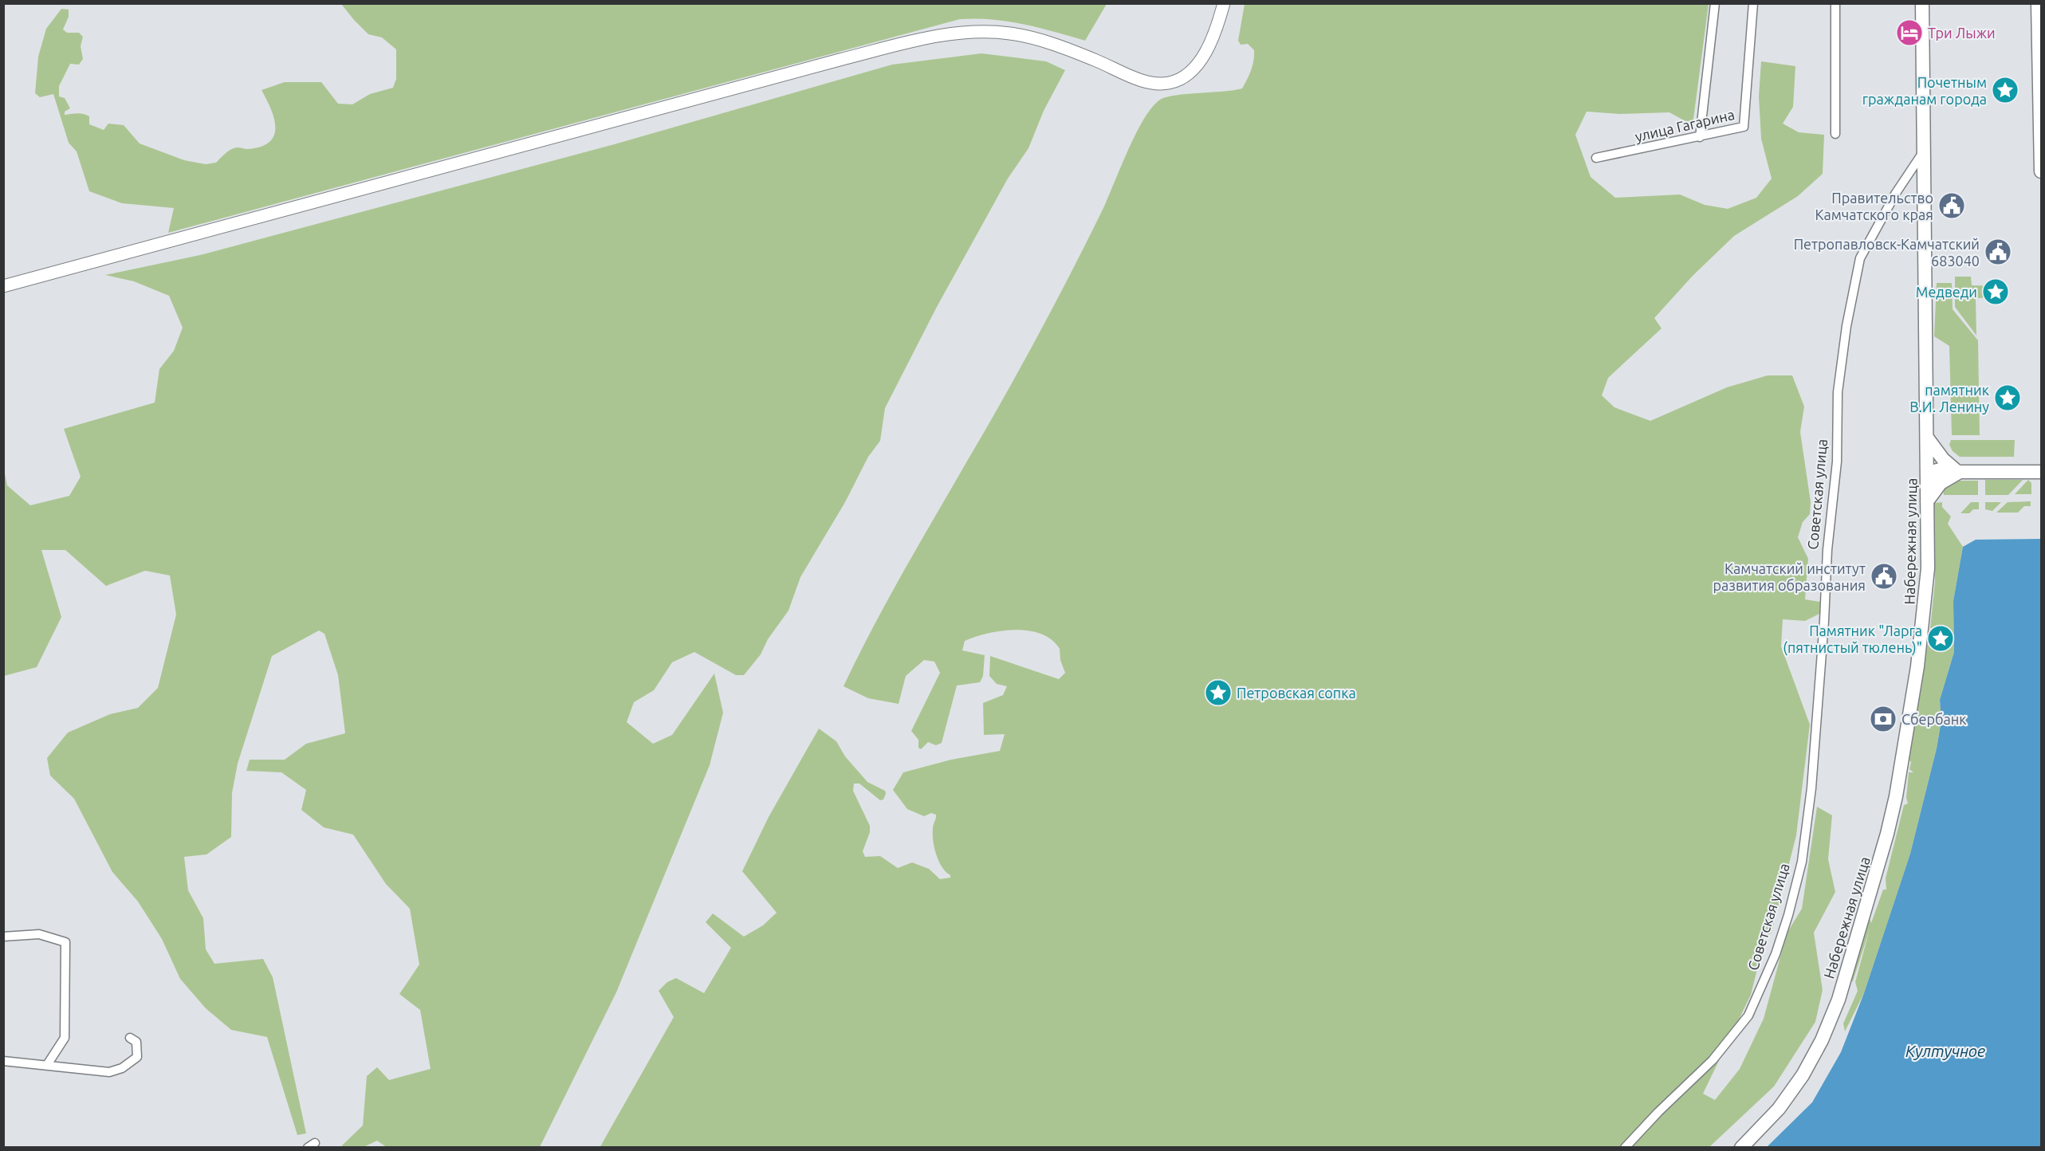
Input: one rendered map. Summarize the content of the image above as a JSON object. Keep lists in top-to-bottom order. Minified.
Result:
{"streets":{"main road":["Набережная улица"],"street":["улица Гагарина","Советская улица"]},"crossings":[["Советская улица","Набережная улица"]],"water":["Култучное"],"places":{"hotel":["Три Лыжи"],"place":["Почетным гражданам города","Медведи","памятник В.И. Ленину","Памятник \"Ларга (пятнистый тюлень)\"","Петровская сопка"],"public building":["Правительство Камчатского края","Петропавловск-Камчатский 683040","Камчатский институт развития образования"],"bank":["Сбербанк"]}}
